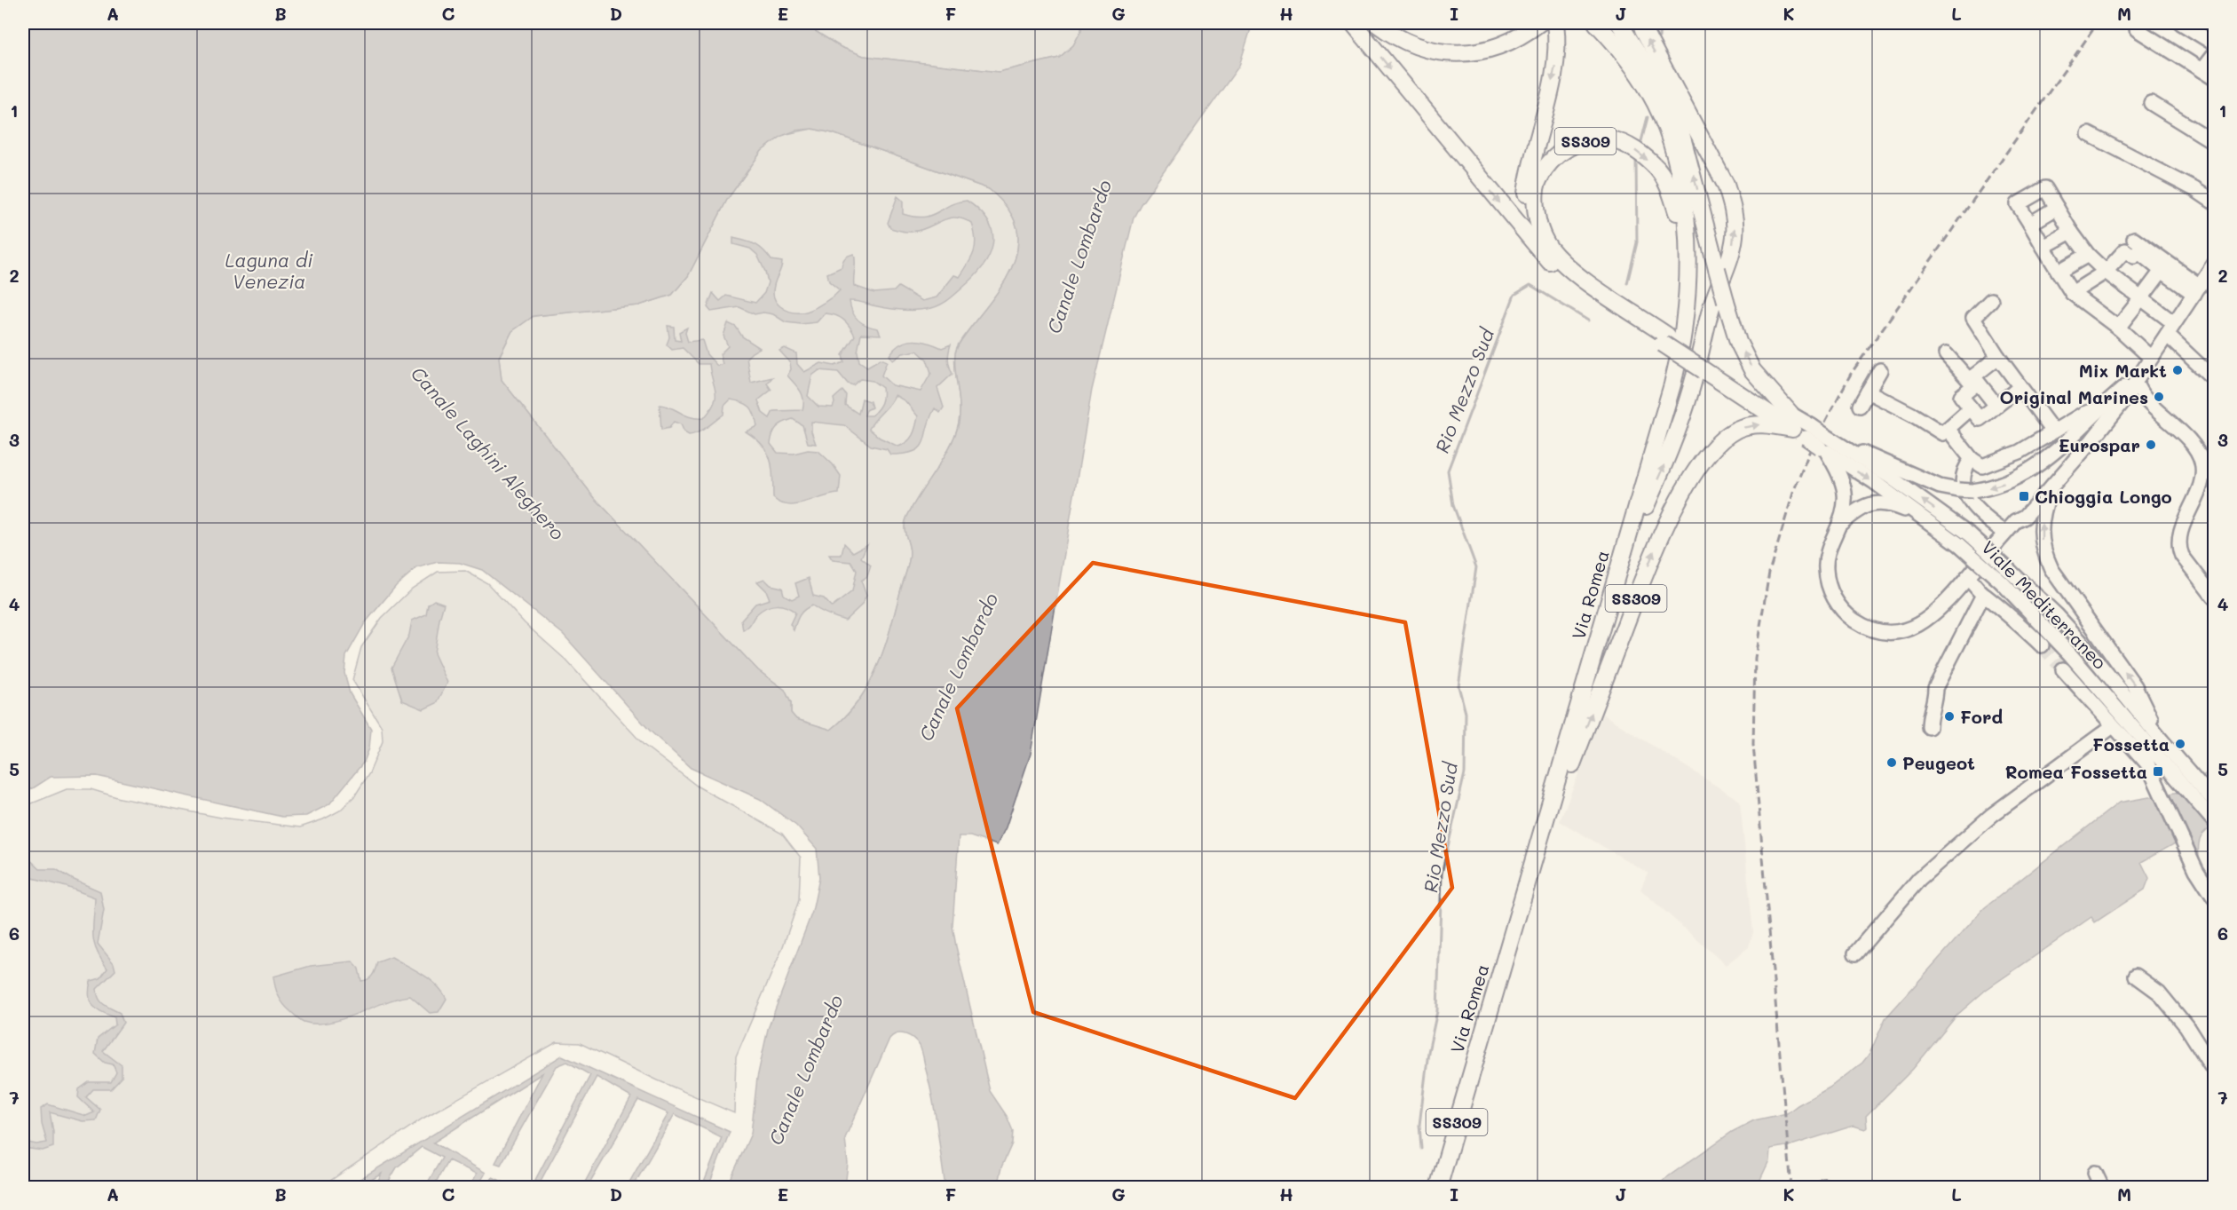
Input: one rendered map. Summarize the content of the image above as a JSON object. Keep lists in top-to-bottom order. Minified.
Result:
{"streets":{"main road":["SS309","Via Romea"],"street":["Viale Mediterraneo"]},"crossings":[["SS309","Via Romea"],["SS309","Viale Mediterraneo"]],"water":["Canale Lombardo","Laguna di Venezia","Rio Mezzo Sud","Canale Laghini Aleghero"],"places":{"other":["Mix Markt","Original Marines","Eurospar","Ford","Fossetta","Peugeot"],"transit":["Chioggia Longo","Romea Fossetta"]},"grid":{"columns":["A","B","C","D","E","F","G","H","I","J","K","L","M"],"rows":["1","2","3","4","5","6","7"]}}
